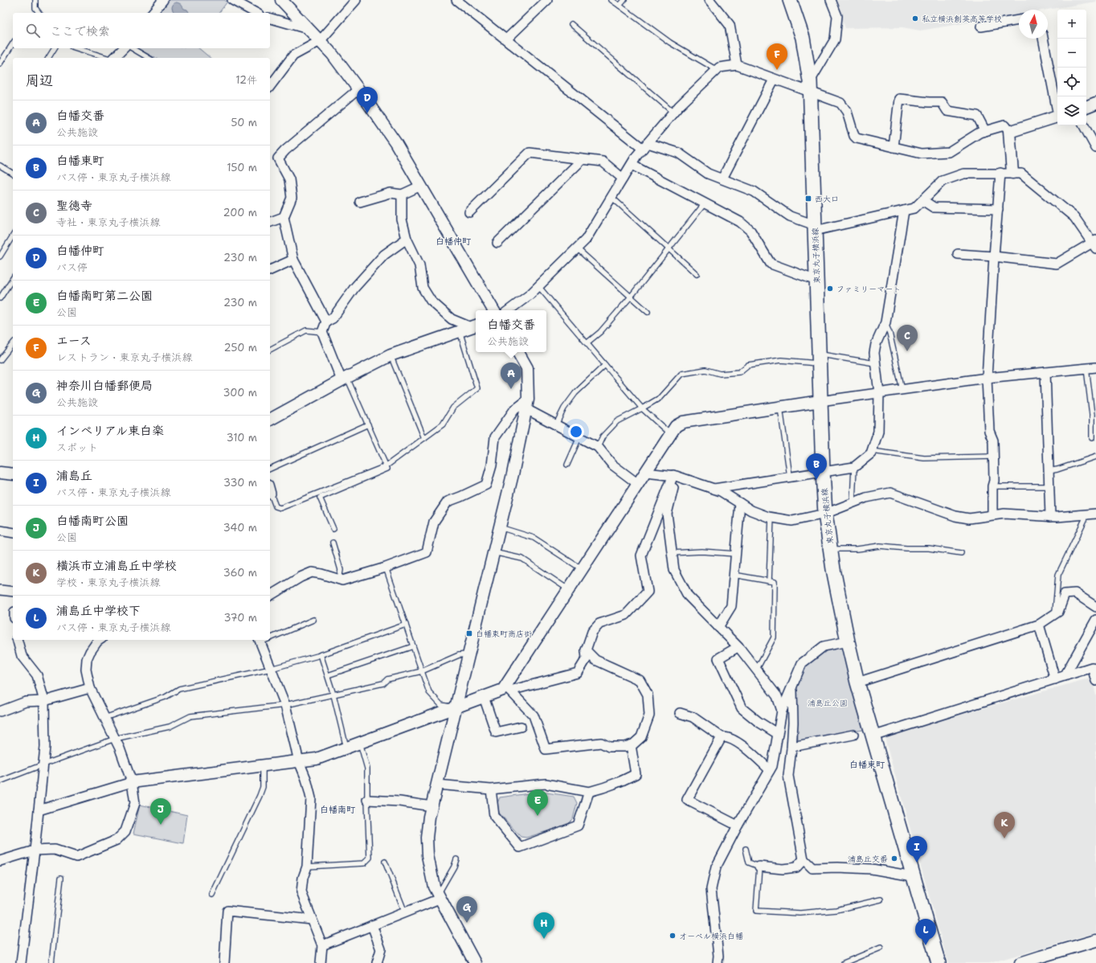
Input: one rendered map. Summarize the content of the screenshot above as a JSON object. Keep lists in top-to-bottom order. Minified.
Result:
{"streets":{"main road":["東京丸子横浜線"]},"districts":["白幡仲町","白幡東町","白幡南町"],"parks":["浦島丘公園"],"places":{"other":["私立横浜創英高等学校","ファミリーマート","浦島丘交番","オーベル横浜白幡"],"transit":["西大口","白幡東町商店街"]},"north":"top","page":{"map_buttons":["+","−"],"search":"ここで検索","pins":["F","D","C","A","B","E","J","K","I","G","H","L"],"heading":["周辺","12件"],"list":[{"mark":"A","name":"白幡交番","note":"公共施設","value":"50 m"},{"mark":"B","name":"白幡東町","note":"バス停 · 東京丸子横浜線","value":"150 m"},{"mark":"C","name":"聖徳寺","note":"寺社 · 東京丸子横浜線","value":"200 m"},{"mark":"D","name":"白幡仲町","note":"バス停","value":"230 m"},{"mark":"E","name":"白幡南町第二公園","note":"公園","value":"230 m"},{"mark":"F","name":"エース","note":"レストラン · 東京丸子横浜線","value":"250 m"},{"mark":"G","name":"神奈川白幡郵便局","note":"公共施設","value":"300 m"},{"mark":"H","name":"インペリアル東白楽","note":"スポット","value":"310 m"},{"mark":"I","name":"浦島丘","note":"バス停 · 東京丸子横浜線","value":"330 m"},{"mark":"J","name":"白幡南町公園","note":"公園","value":"340 m"},{"mark":"K","name":"横浜市立浦島丘中学校","note":"学校 · 東京丸子横浜線","value":"360 m"},{"mark":"L","name":"浦島丘中学校下","note":"バス停 · 東京丸子横浜線","value":"370 m"}],"popup":["白幡交番","公共施設"]}}
